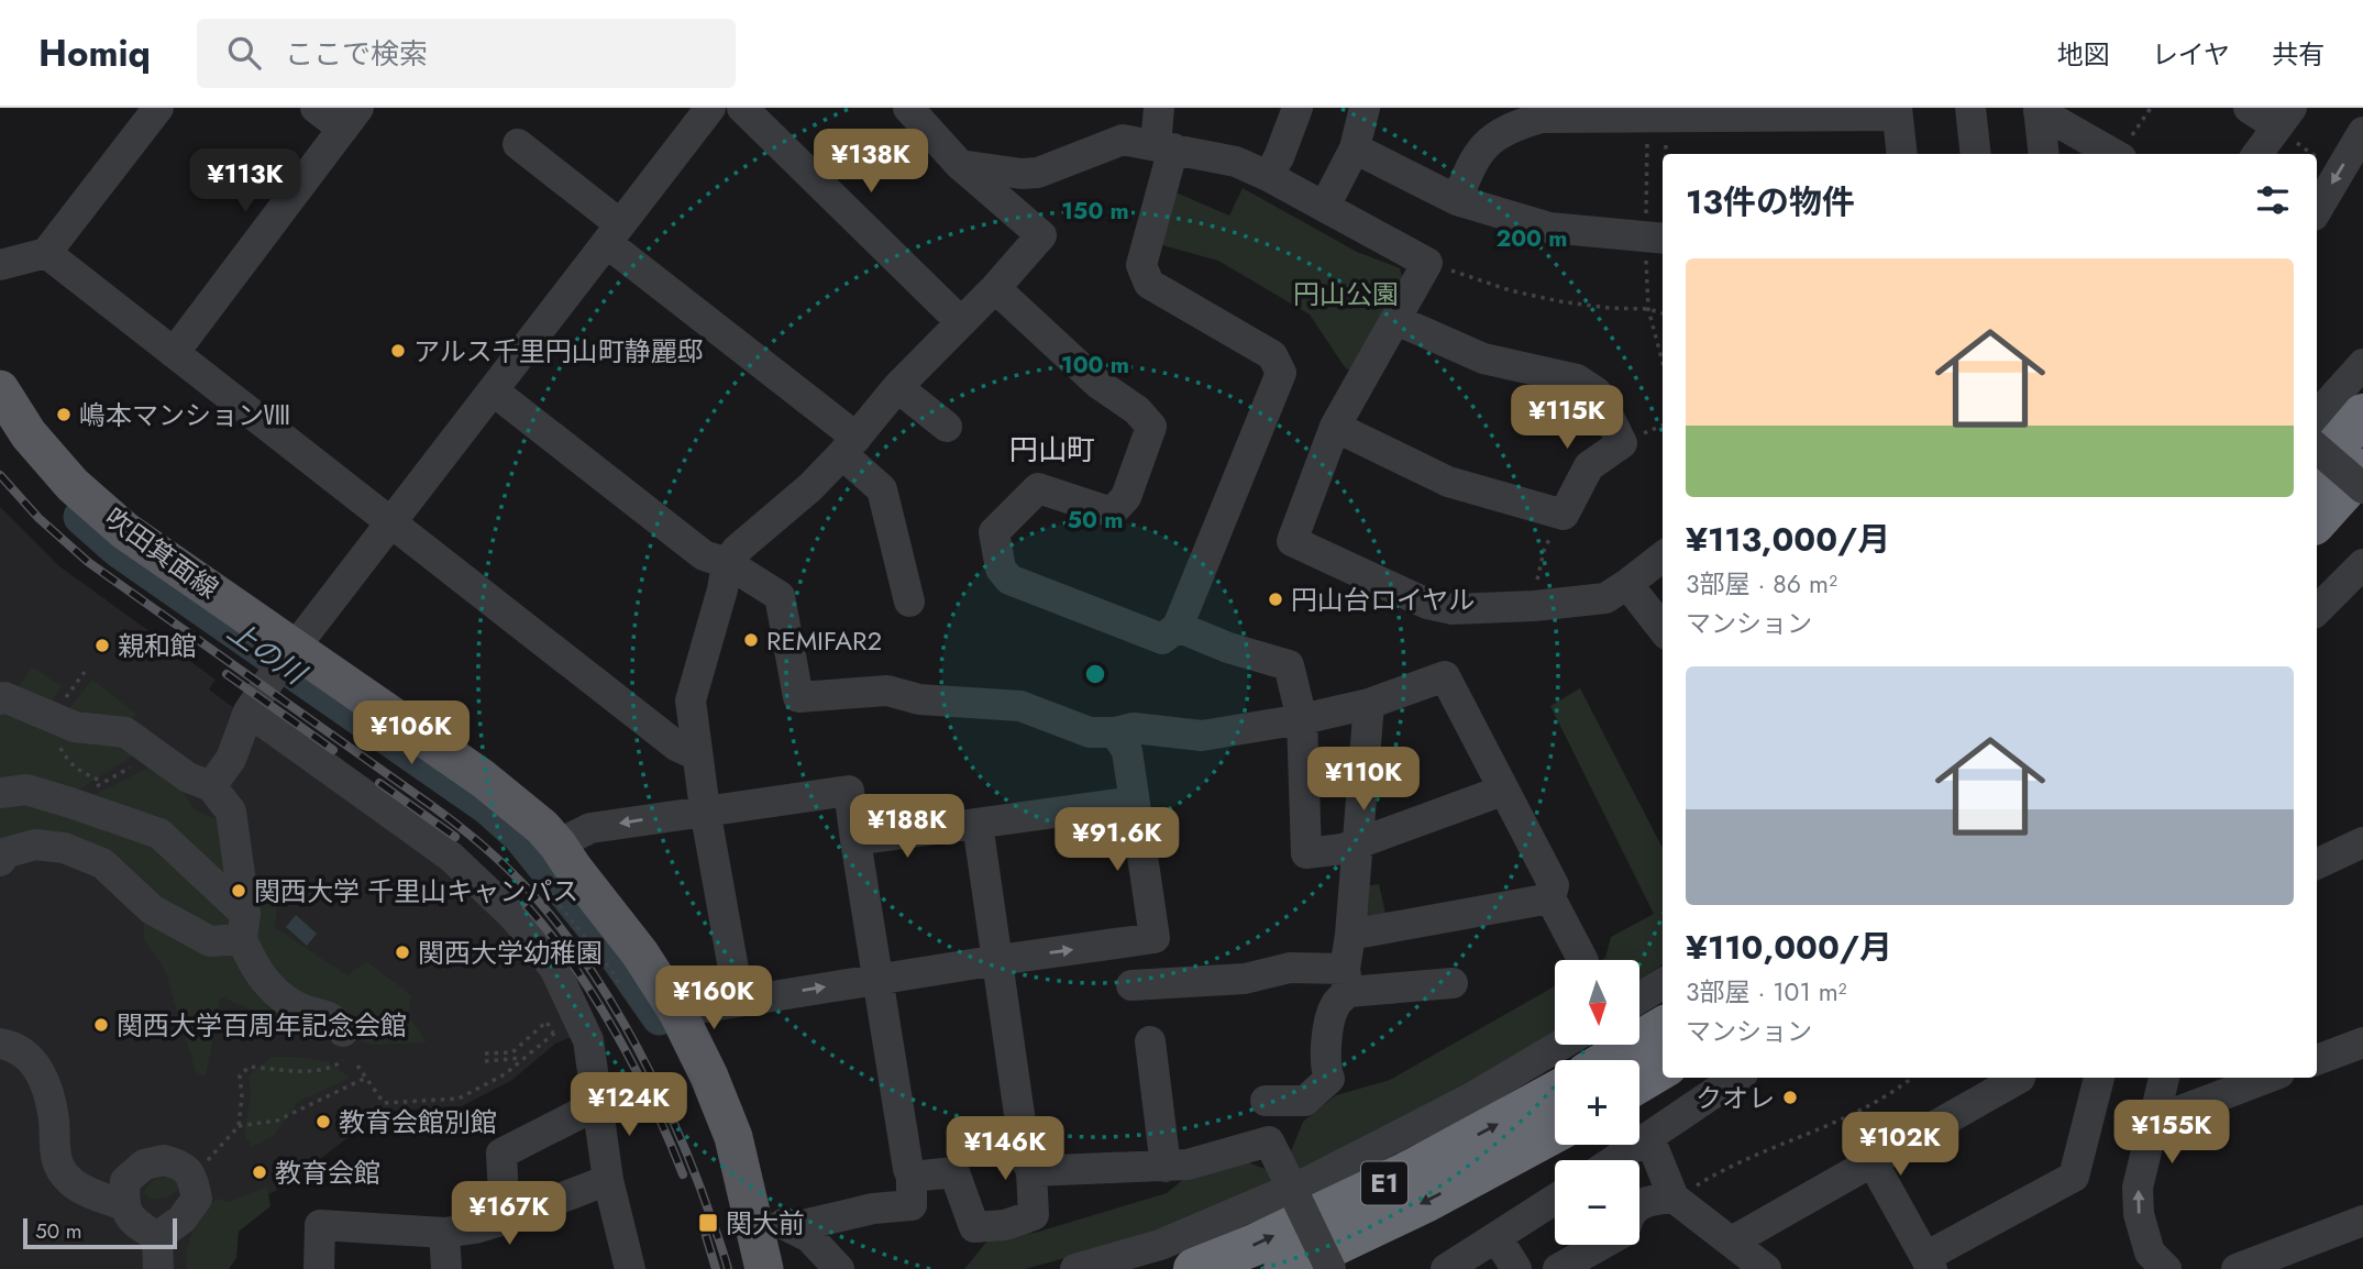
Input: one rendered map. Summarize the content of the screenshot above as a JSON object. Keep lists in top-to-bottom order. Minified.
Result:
{"streets":{"highway":["E1"],"main road":["吹田箕面線"]},"districts":["円山町"],"water":["上の川"],"parks":["円山公園"],"places":{"other":["アルス千里円山町静麗邸","嶋本マンションⅧ","円山台ロイヤル","REMIFAR2","親和館","関西大学 千里山キャンパス","関西大学幼稚園","関西大学百周年記念会館","クオレ","教育会館別館","教育会館"],"transit":["関大前"]},"scale_bar":"50 m","north":"bottom","page":{"header":"Homiq","search":"ここで検索","nav":["地図","レイヤ","共有"],"price":["¥138K","¥113K","¥115K","¥106K","¥110K","¥188K","¥91.6K","¥160K","¥124K","¥155K","¥102K","¥146K","¥167K"],"heading":"13件の物件","list":[{"name":"¥113,000/月","note":"3部屋 · 86 m² · マンション"},{"name":"¥110,000/月","note":"3部屋 · 101 m² · マンション"}],"map_buttons":["+","−"],"scale":"50 m"},"rings":["150 m","200 m","100 m","50 m"]}
